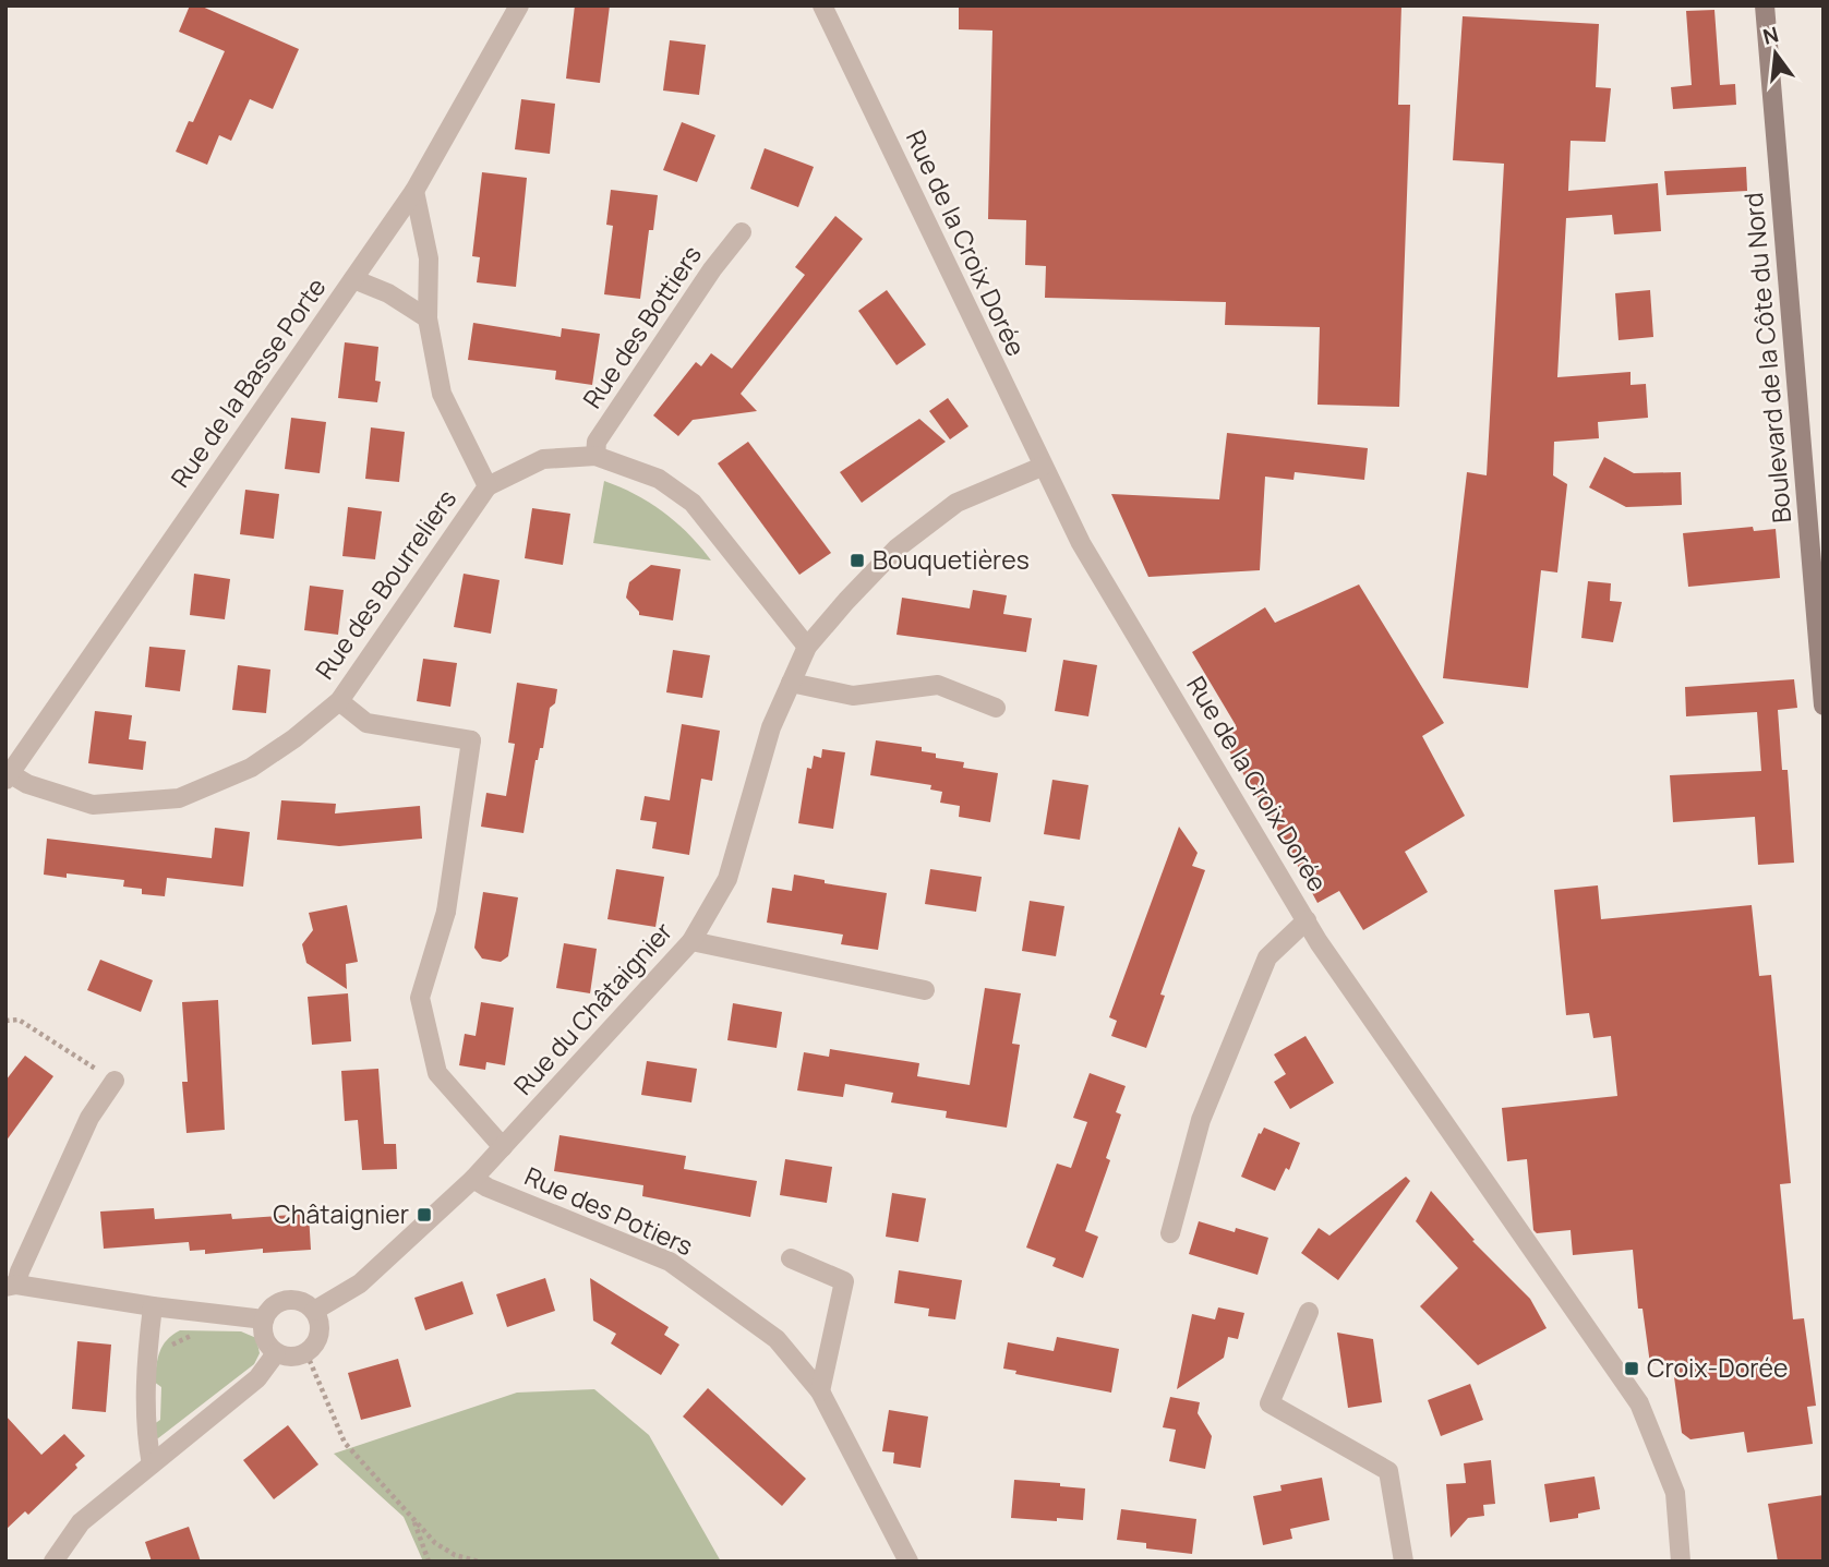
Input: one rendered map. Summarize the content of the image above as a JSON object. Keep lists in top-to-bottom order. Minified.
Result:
{"streets":{"main road":["Boulevard de la Côte du Nord"],"street":["Rue de la Croix Dorée","Rue des Bottiers","Rue de la Basse Porte","Rue des Bourreliers","Rue du Châtaignier","Rue des Potiers"]},"crossings":[["Rue de la Croix Dorée","Rue du Châtaignier"],["Rue de la Basse Porte","Rue des Bourreliers"],["Rue du Châtaignier","Rue des Potiers"]],"places":{"transit":["Bouquetières","Châtaignier","Croix-Dorée"]},"north":"top"}
